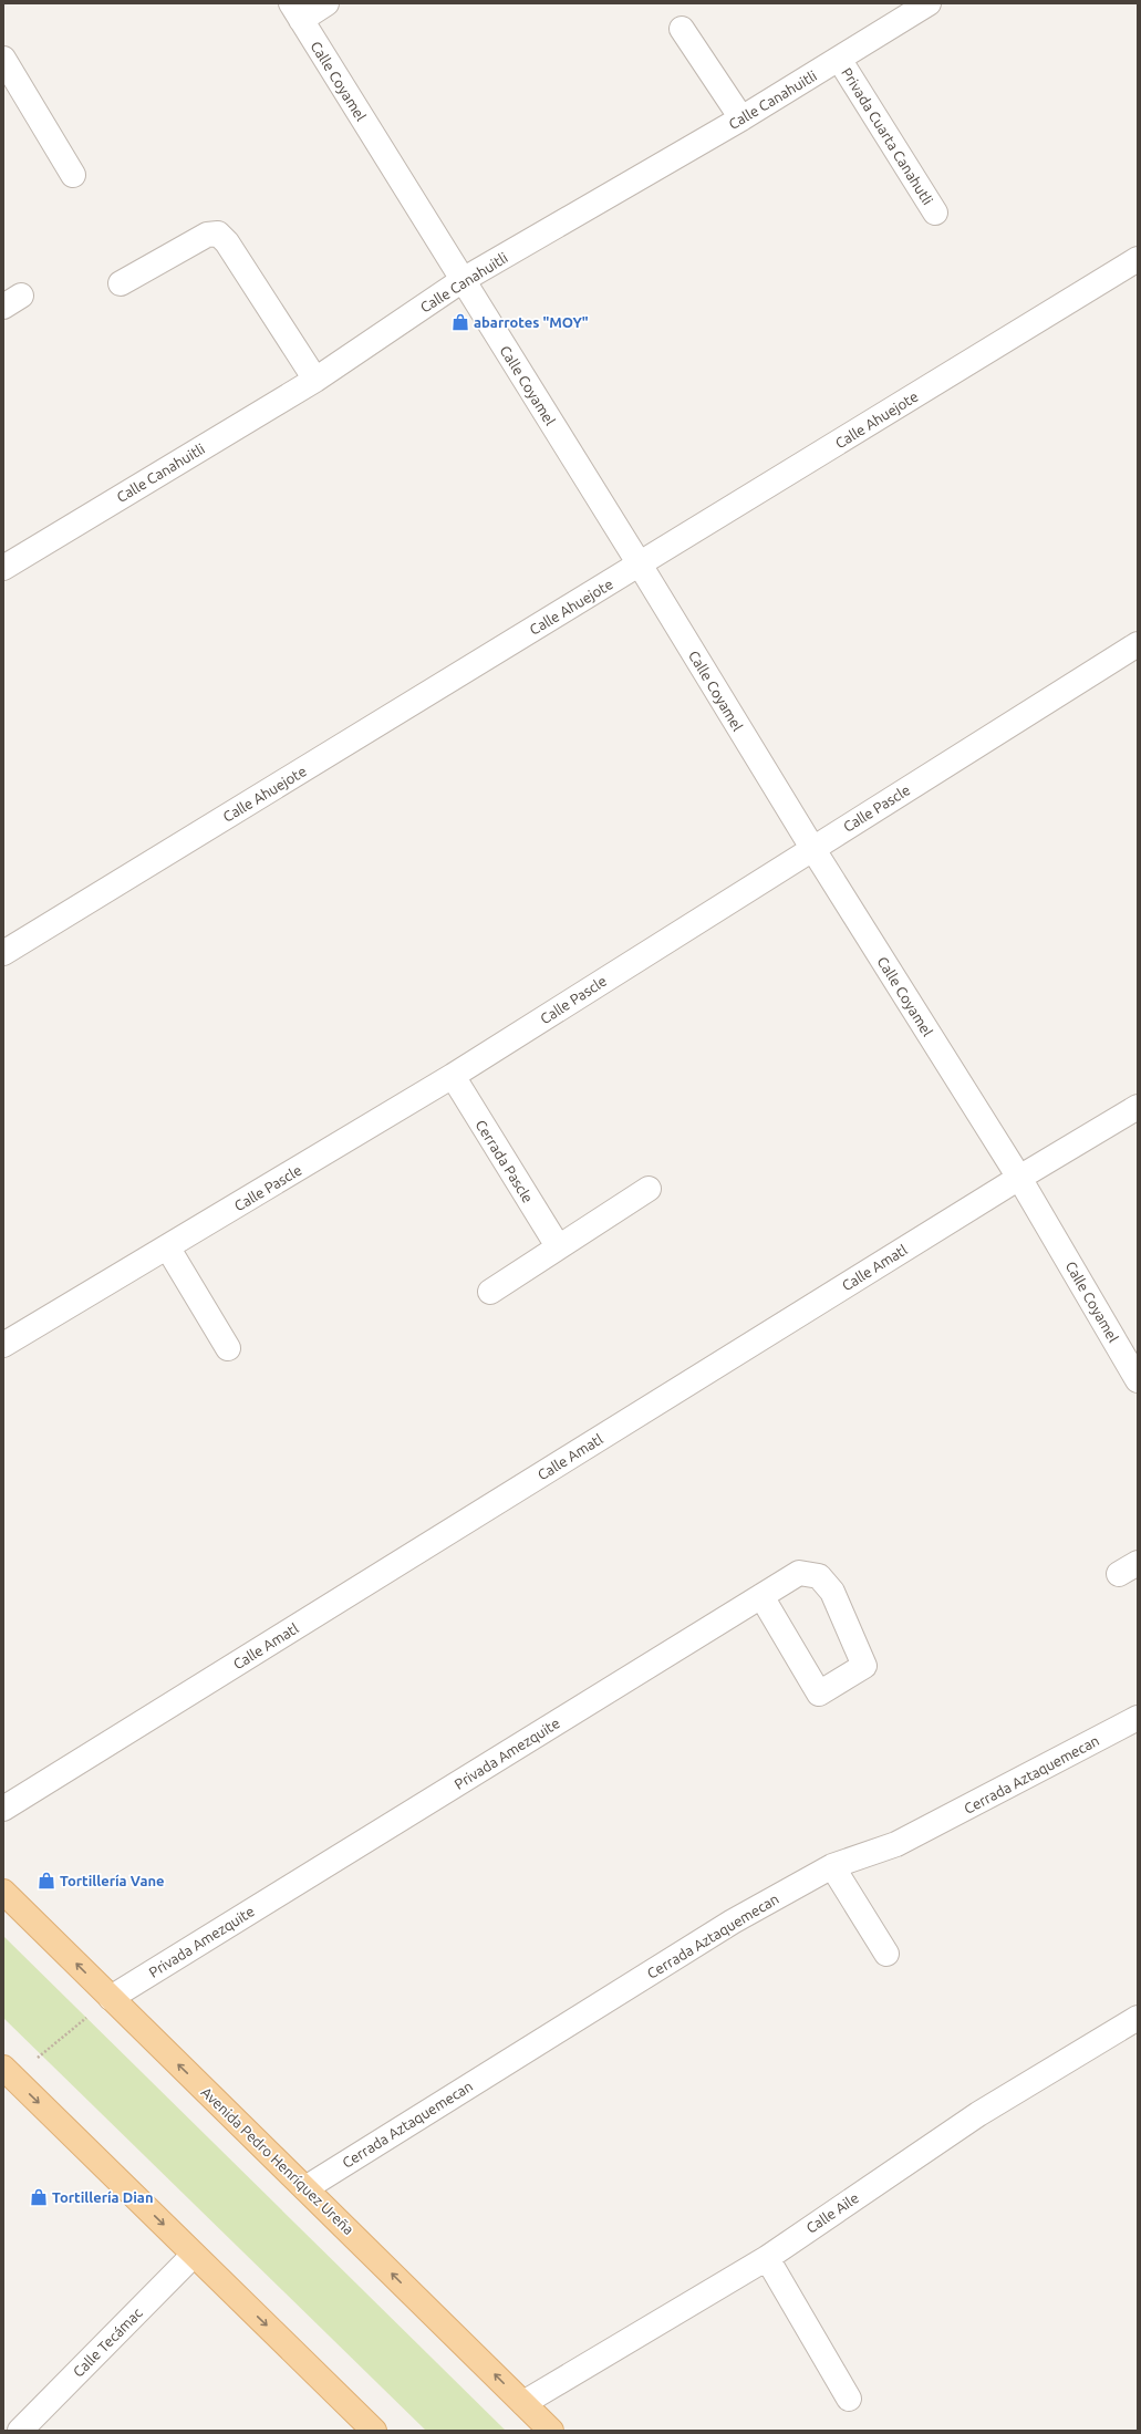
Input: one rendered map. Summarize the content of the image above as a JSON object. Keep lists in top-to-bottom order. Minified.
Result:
{"streets":{"main road":["Avenida Pedro Henríquez Ureña"],"street":["Calle Coyamel","Calle Canahuitli","Privada Cuarta Canahutli","Calle Ahuejote","Calle Pascle","Cerrada Pascle","Calle Amatl","Privada Amezquite","Cerrada Aztaquemecan","Calle Aile","Calle Tecámac"]},"crossings":[["Calle Coyamel","Calle Canahuitli"],["Calle Coyamel","Calle Ahuejote"],["Calle Coyamel","Calle Pascle"],["Calle Coyamel","Calle Amatl"],["Calle Canahuitli","Privada Cuarta Canahutli"],["Calle Pascle","Cerrada Pascle"],["Privada Amezquite","Avenida Pedro Henríquez Ureña"],["Cerrada Aztaquemecan","Avenida Pedro Henríquez Ureña"],["Avenida Pedro Henríquez Ureña","Calle Aile"]],"places":{"shop":["abarrotes \"MOY\"","Tortillería Vane","Tortillería Dian"]}}
